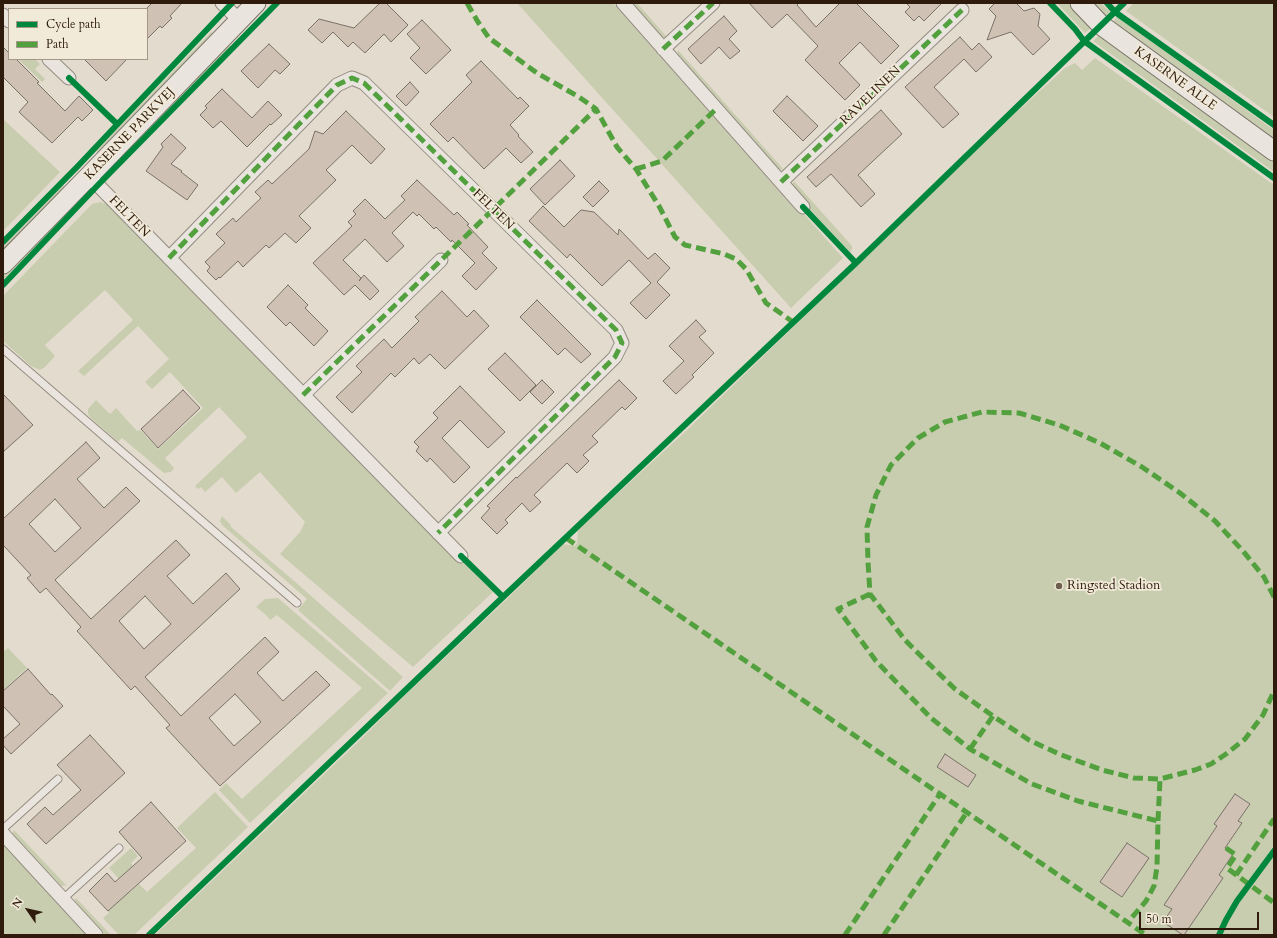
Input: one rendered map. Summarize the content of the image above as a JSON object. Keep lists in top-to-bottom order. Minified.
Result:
{"streets":{"street":["KASERNE ALLE","RAVELINEN","KASERNE PARKVEJ","FELTEN"]},"crossings":[["KASERNE PARKVEJ","FELTEN"]],"places":["Ringsted Stadion"],"legend":["Cycle path","Path"],"scale_bar":"50 m","north":"top left"}
